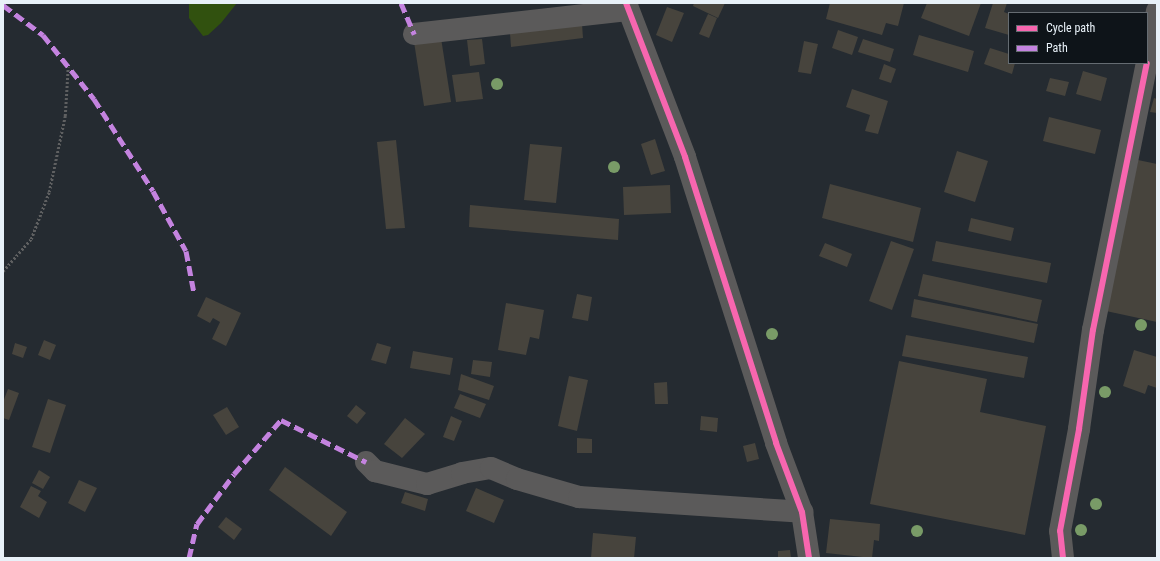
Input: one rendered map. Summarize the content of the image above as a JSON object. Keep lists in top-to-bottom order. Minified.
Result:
{"legend":["Cycle path","Path"]}
